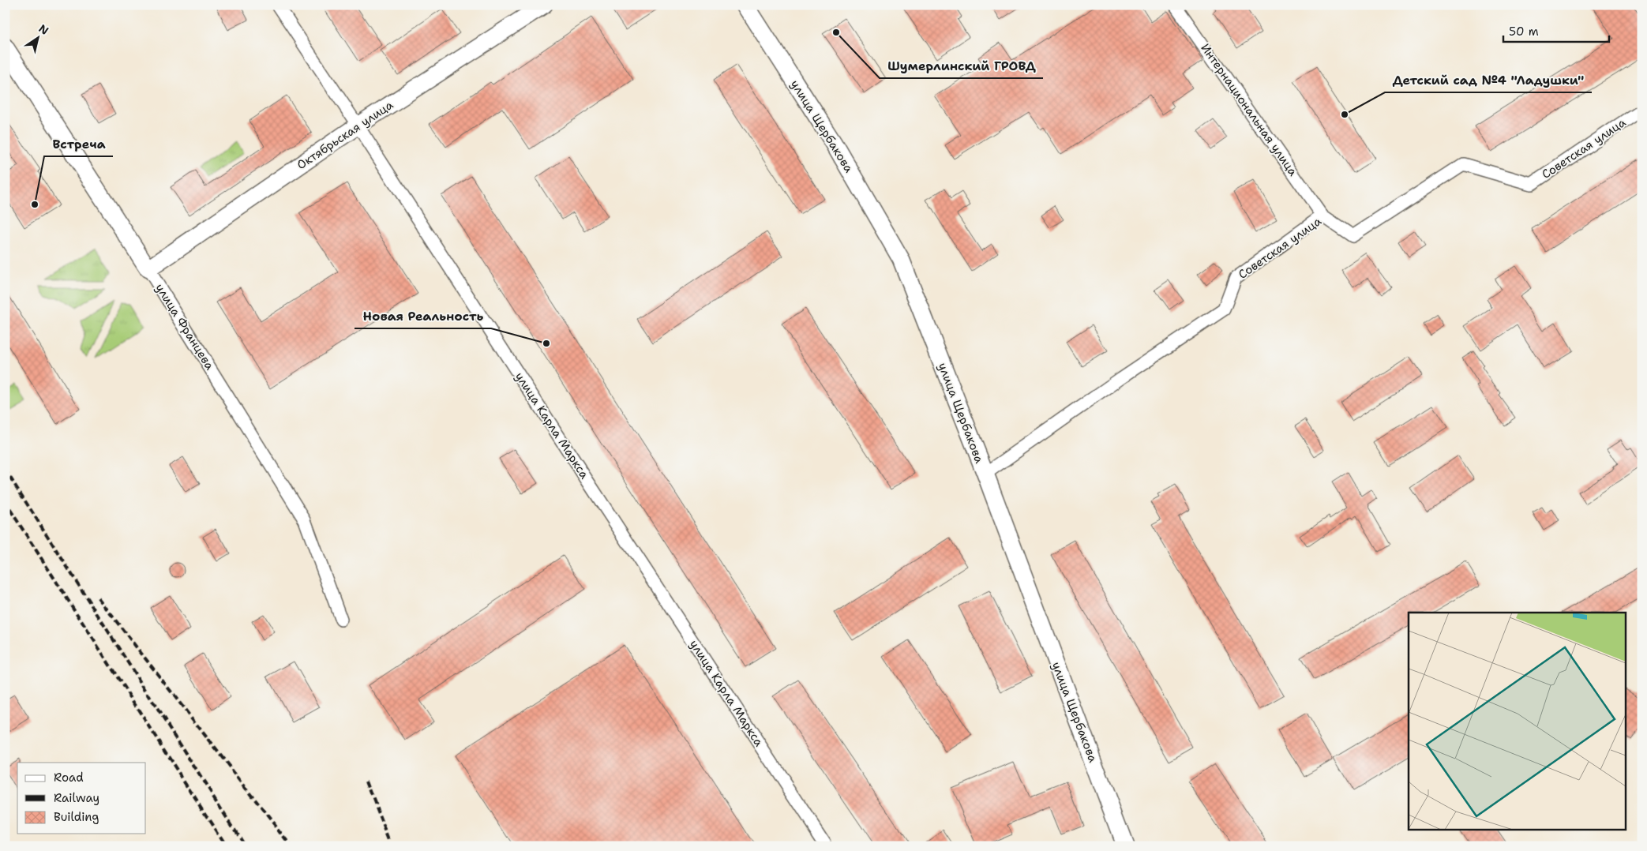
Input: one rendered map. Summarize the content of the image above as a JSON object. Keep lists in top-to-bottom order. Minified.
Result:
{"streets":{"main road":["улица Щербакова","Октябрьская улица","улица Францева"],"street":["Интернациональная улица","Советская улица","улица Карла Маркса"]},"crossings":[["Интернациональная улица","Советская улица"],["улица Щербакова","Советская улица"],["Октябрьская улица","улица Францева"],["Октябрьская улица","улица Карла Маркса"]],"places":["Шумерлинский ГРОВД","Детский сад №4 \"Ладушки\"","Встреча","Новая Реальность"],"legend":["Road","Railway","Building"],"scale_bar":"50 m","north":"top right"}
